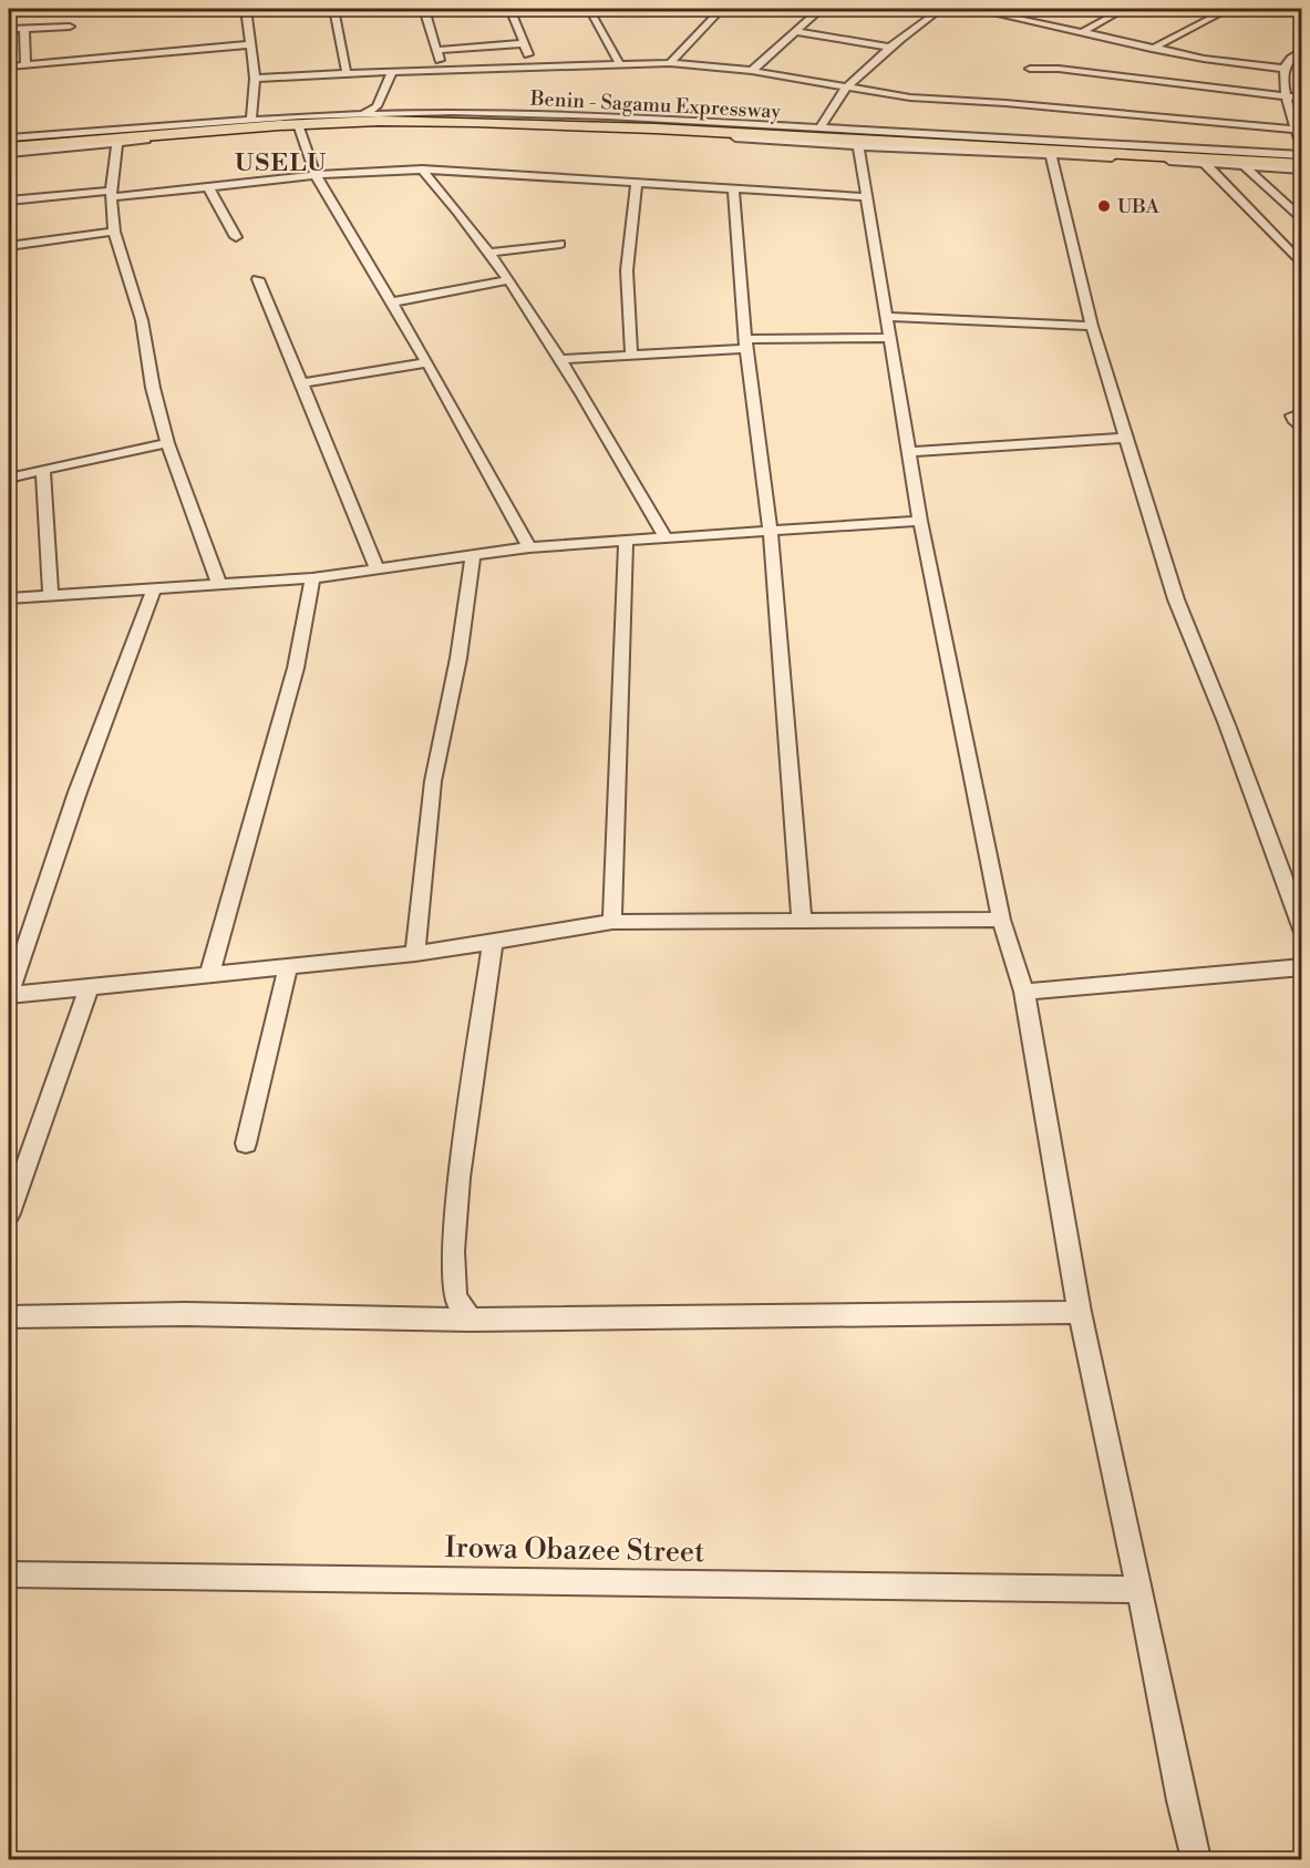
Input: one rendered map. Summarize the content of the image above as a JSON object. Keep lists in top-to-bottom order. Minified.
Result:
{"streets":{"highway":["Benin - Sagamu Expressway"],"street":["Irowa Obazee Street"]},"districts":["USELU"],"places":["UBA"]}
